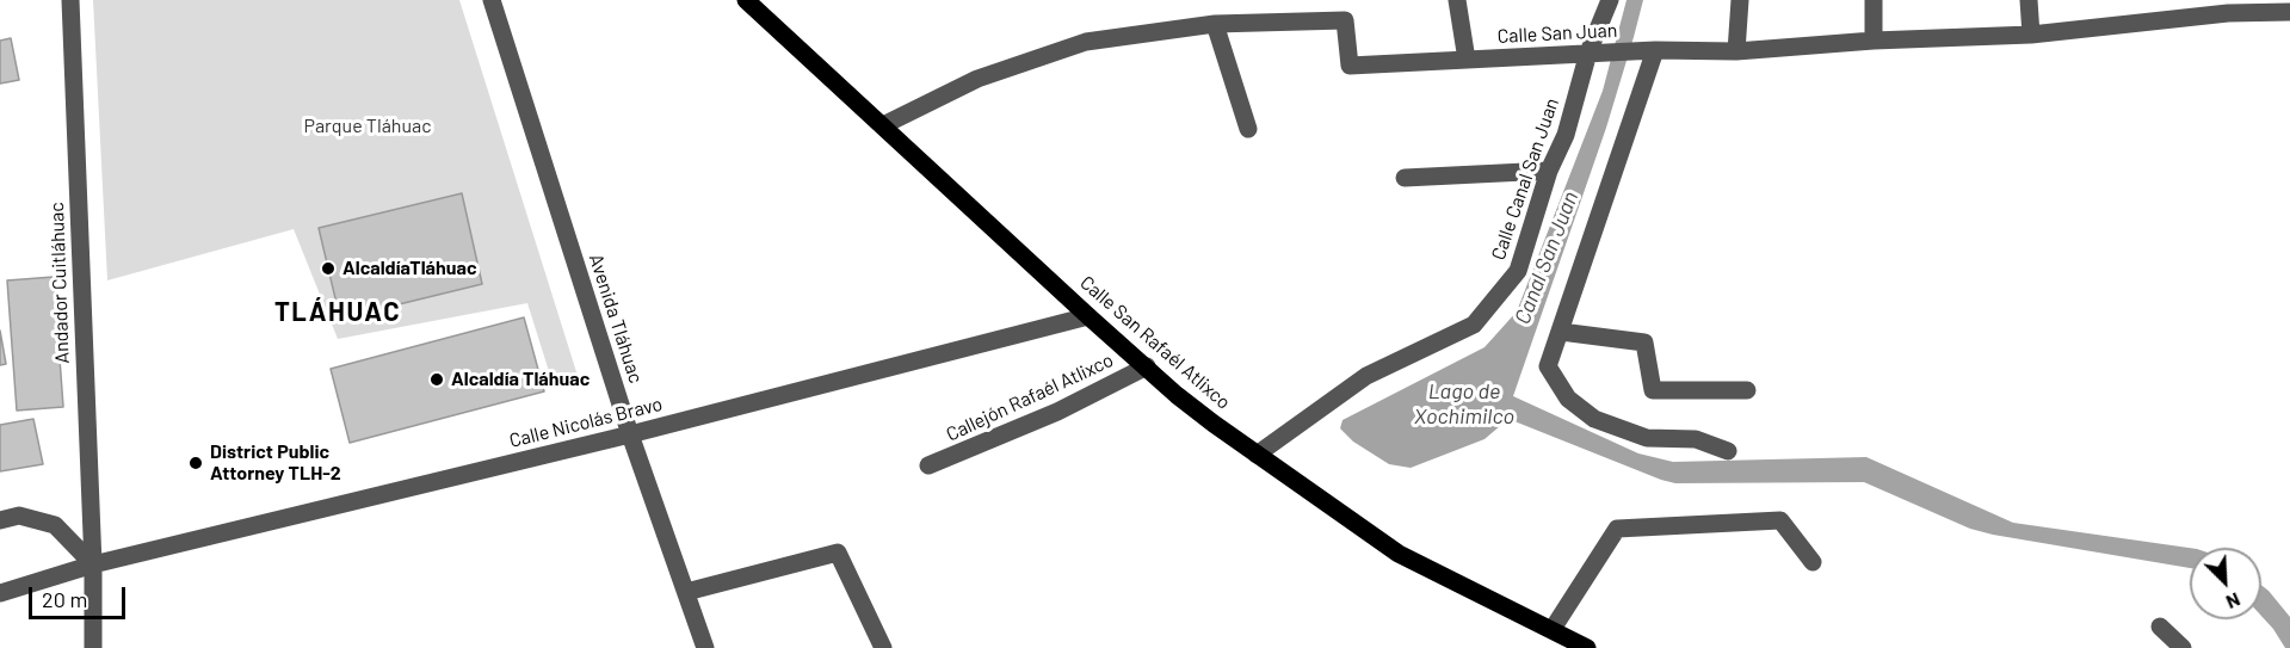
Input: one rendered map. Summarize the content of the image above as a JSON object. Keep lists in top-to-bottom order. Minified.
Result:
{"streets":{"main road":["Calle San Rafaél Atlixco"],"street":["Calle San Juan","Calle Canal San Juan","Andador Cuitláhuac","Avenida Tláhuac","Callejón Rafaél Atlixco","Calle Nicolás Bravo"]},"crossings":[["Calle San Juan","Calle Canal San Juan"],["Calle San Juan","Calle San Rafaél Atlixco"],["Calle Canal San Juan","Calle San Rafaél Atlixco"],["Andador Cuitláhuac","Calle Nicolás Bravo"],["Avenida Tláhuac","Calle Nicolás Bravo"],["Calle San Rafaél Atlixco","Callejón Rafaél Atlixco"],["Calle San Rafaél Atlixco","Calle Nicolás Bravo"]],"districts":["TLÁHUAC"],"water":["Canal San Juan","Lago de Xochimilco"],"parks":["Parque Tláhuac"],"places":["AlcaldíaTláhuac","Alcaldía Tláhuac","District Public Attorney TLH-2"],"scale_bar":"20 m","north":"bottom right"}
